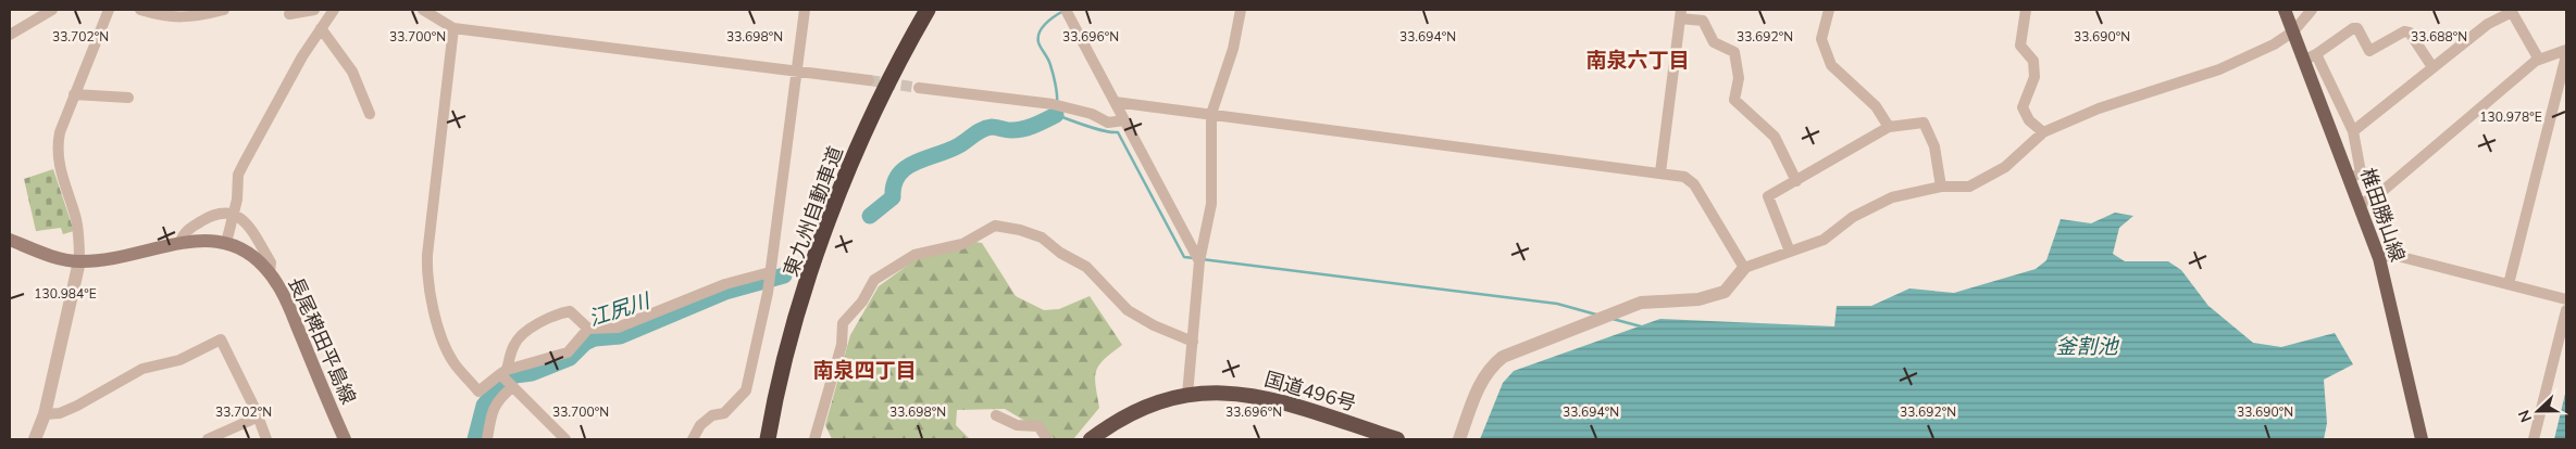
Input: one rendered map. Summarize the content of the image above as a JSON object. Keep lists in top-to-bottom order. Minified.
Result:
{"streets":{"highway":["東九州自動車道","国道496号"],"main road":["椎田勝山線","長尾稗田平島線"]},"districts":["南泉六丁目","南泉四丁目"],"water":["江尻川","釜割池"],"north":"left","coordinates":["33.694°N","33.702°N","33.700°N","33.698°N","33.696°N","33.692°N","33.690°N","33.688°N","130.978°E","130.984°E"]}
